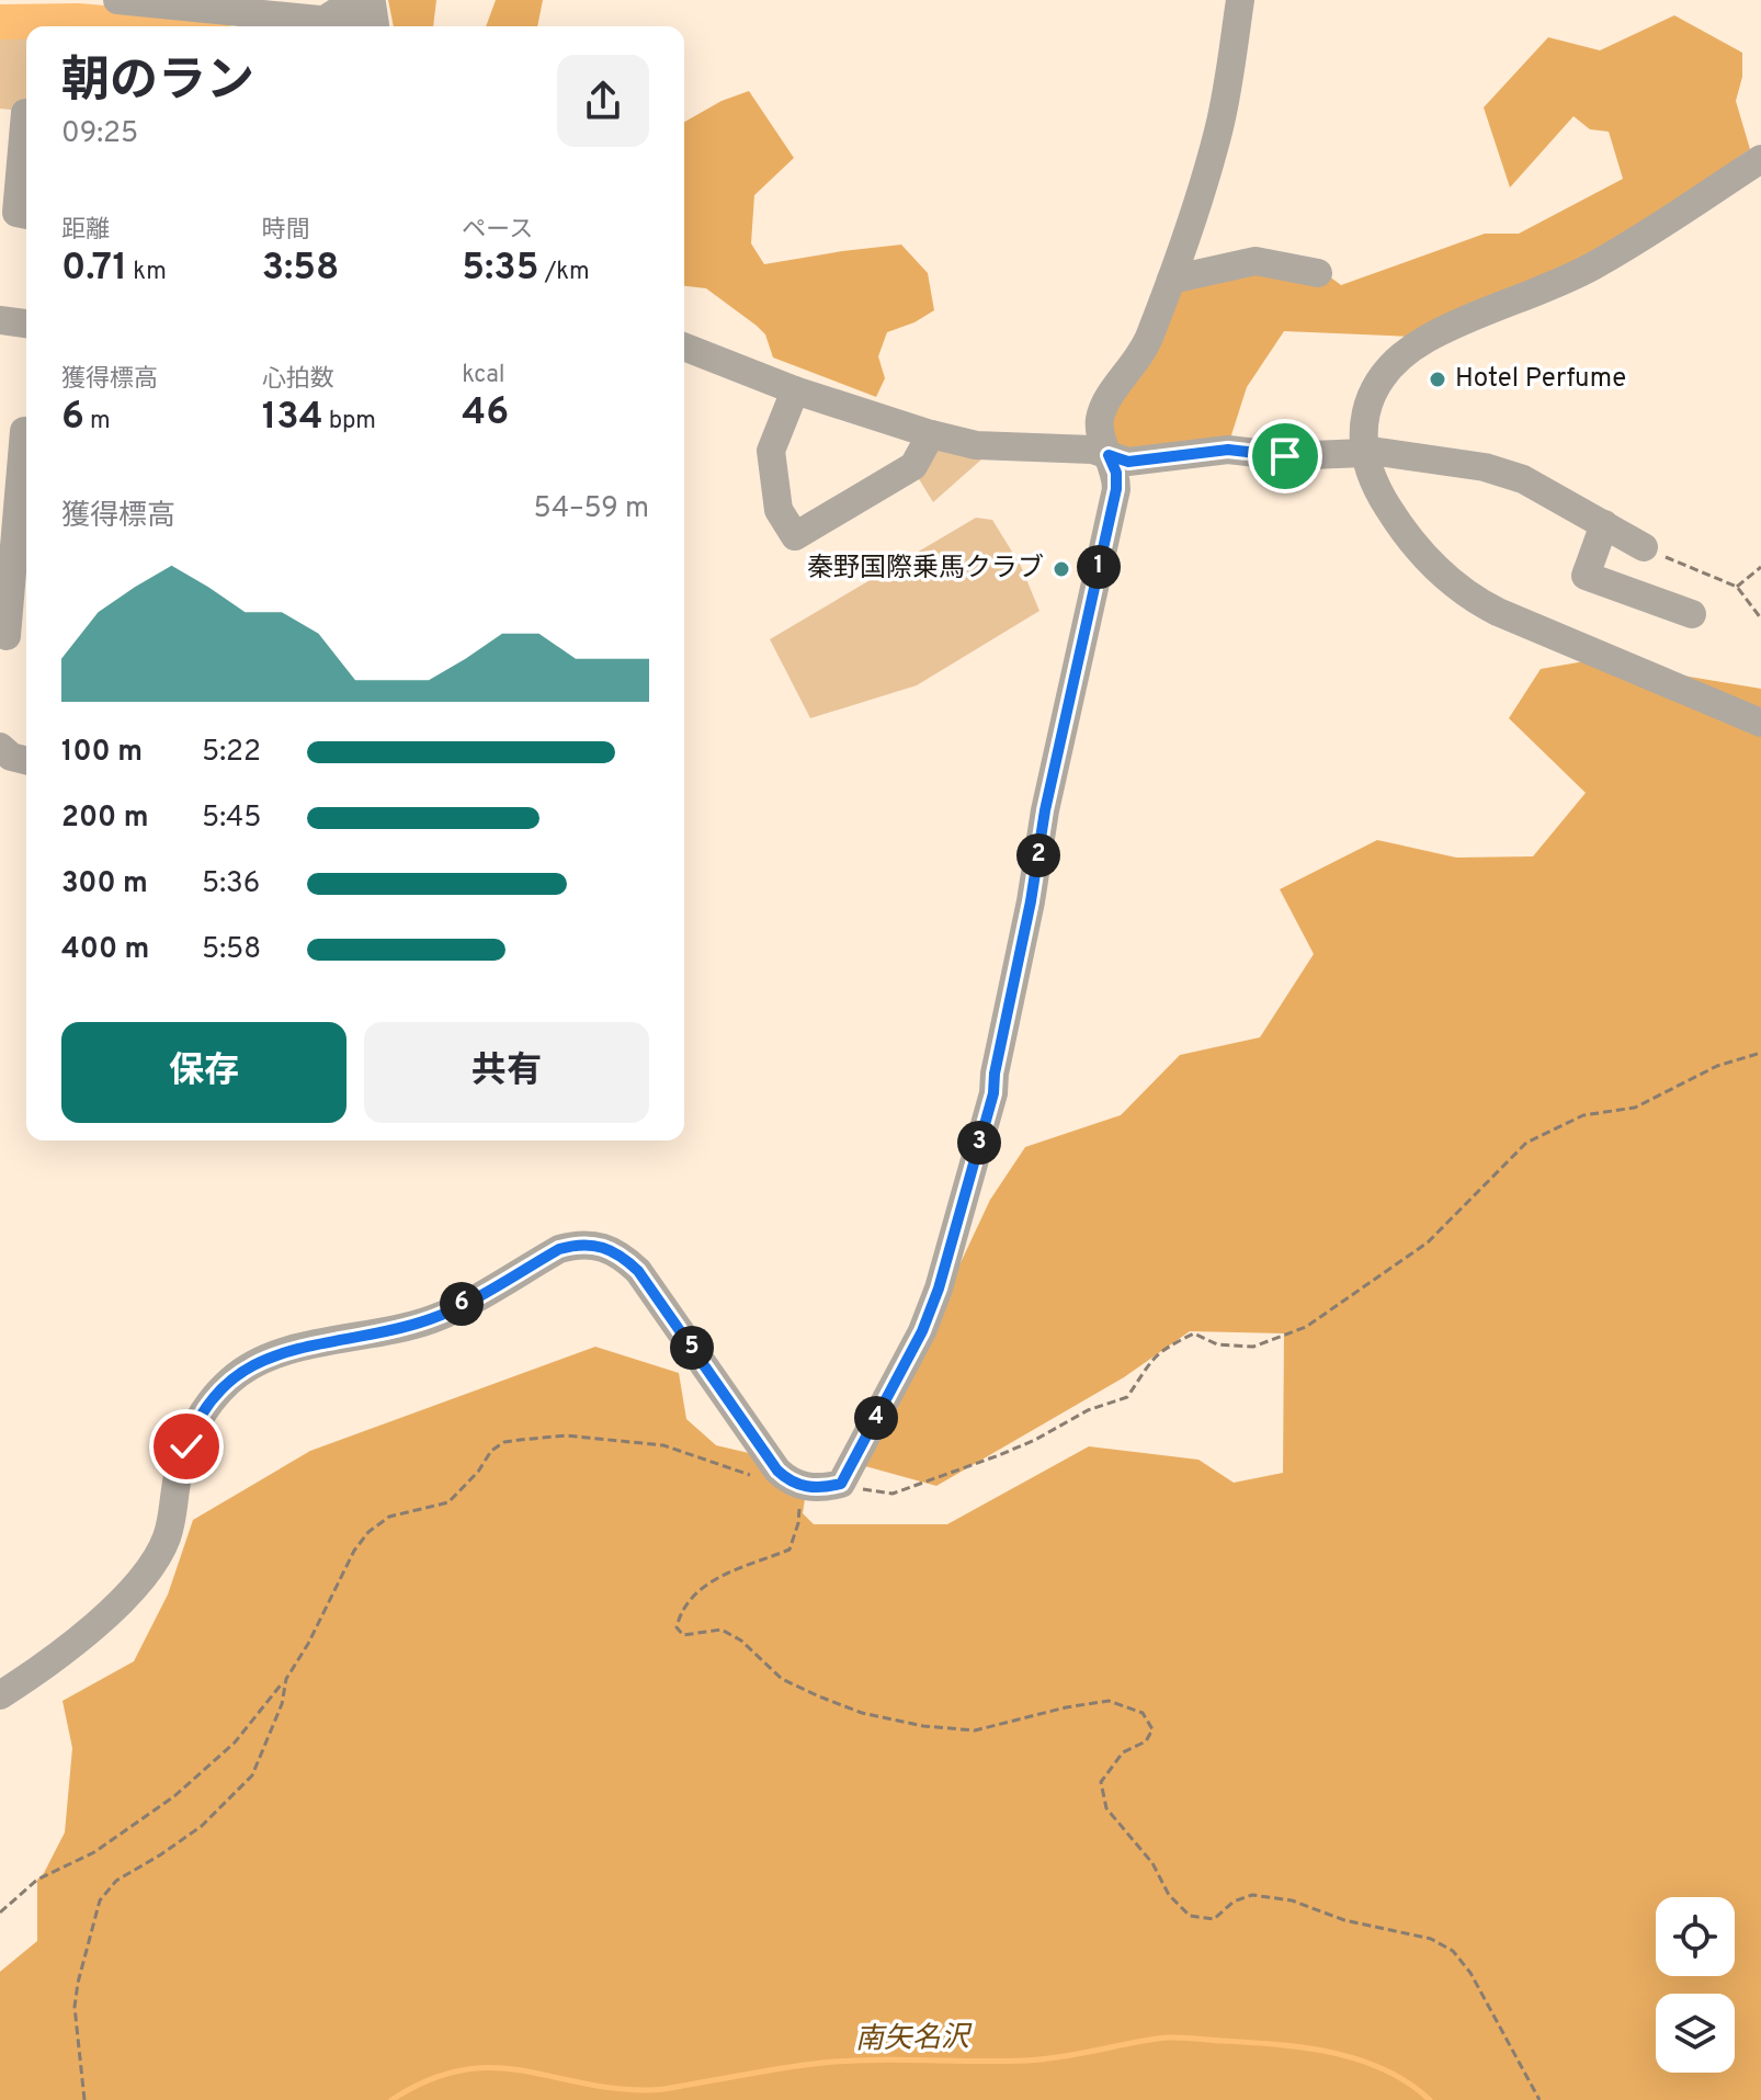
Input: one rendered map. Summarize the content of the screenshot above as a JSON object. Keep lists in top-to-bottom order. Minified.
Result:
{"water":["南矢名沢"],"places":["Hotel Perfume","秦野国際乗馬クラブ"],"page":{"heading":["朝のラン","09:25"],"stats":[["距離","0.71 km"],["時間","3:58"],["ペース","5:35 /km"],["獲得標高","6 m"],["心拍数","134 bpm"],["kcal","46"]],"chart":["獲得標高","54–59 m"],"pins":["1","2","3","6","5","4"],"list":[{"name":"100 m","note":"5:22"},{"name":"200 m","note":"5:45"},{"name":"300 m","note":"5:36"},{"name":"400 m","note":"5:58"}],"buttons":["保存","共有"]}}
